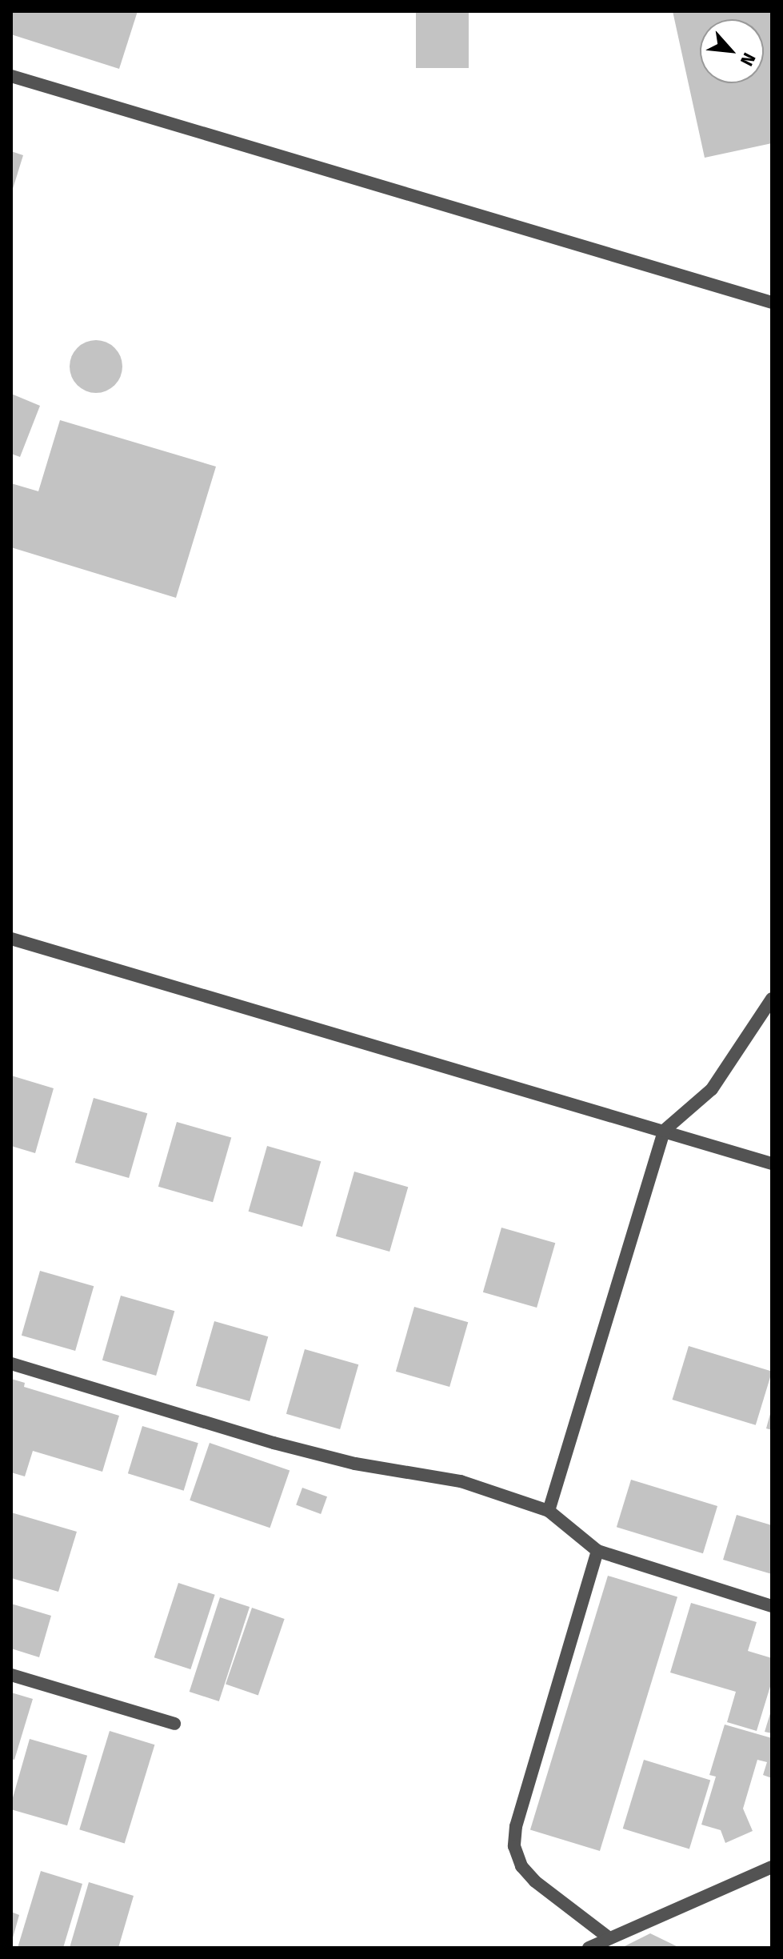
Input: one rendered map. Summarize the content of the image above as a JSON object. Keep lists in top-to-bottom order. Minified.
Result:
{"north":"bottom right"}
